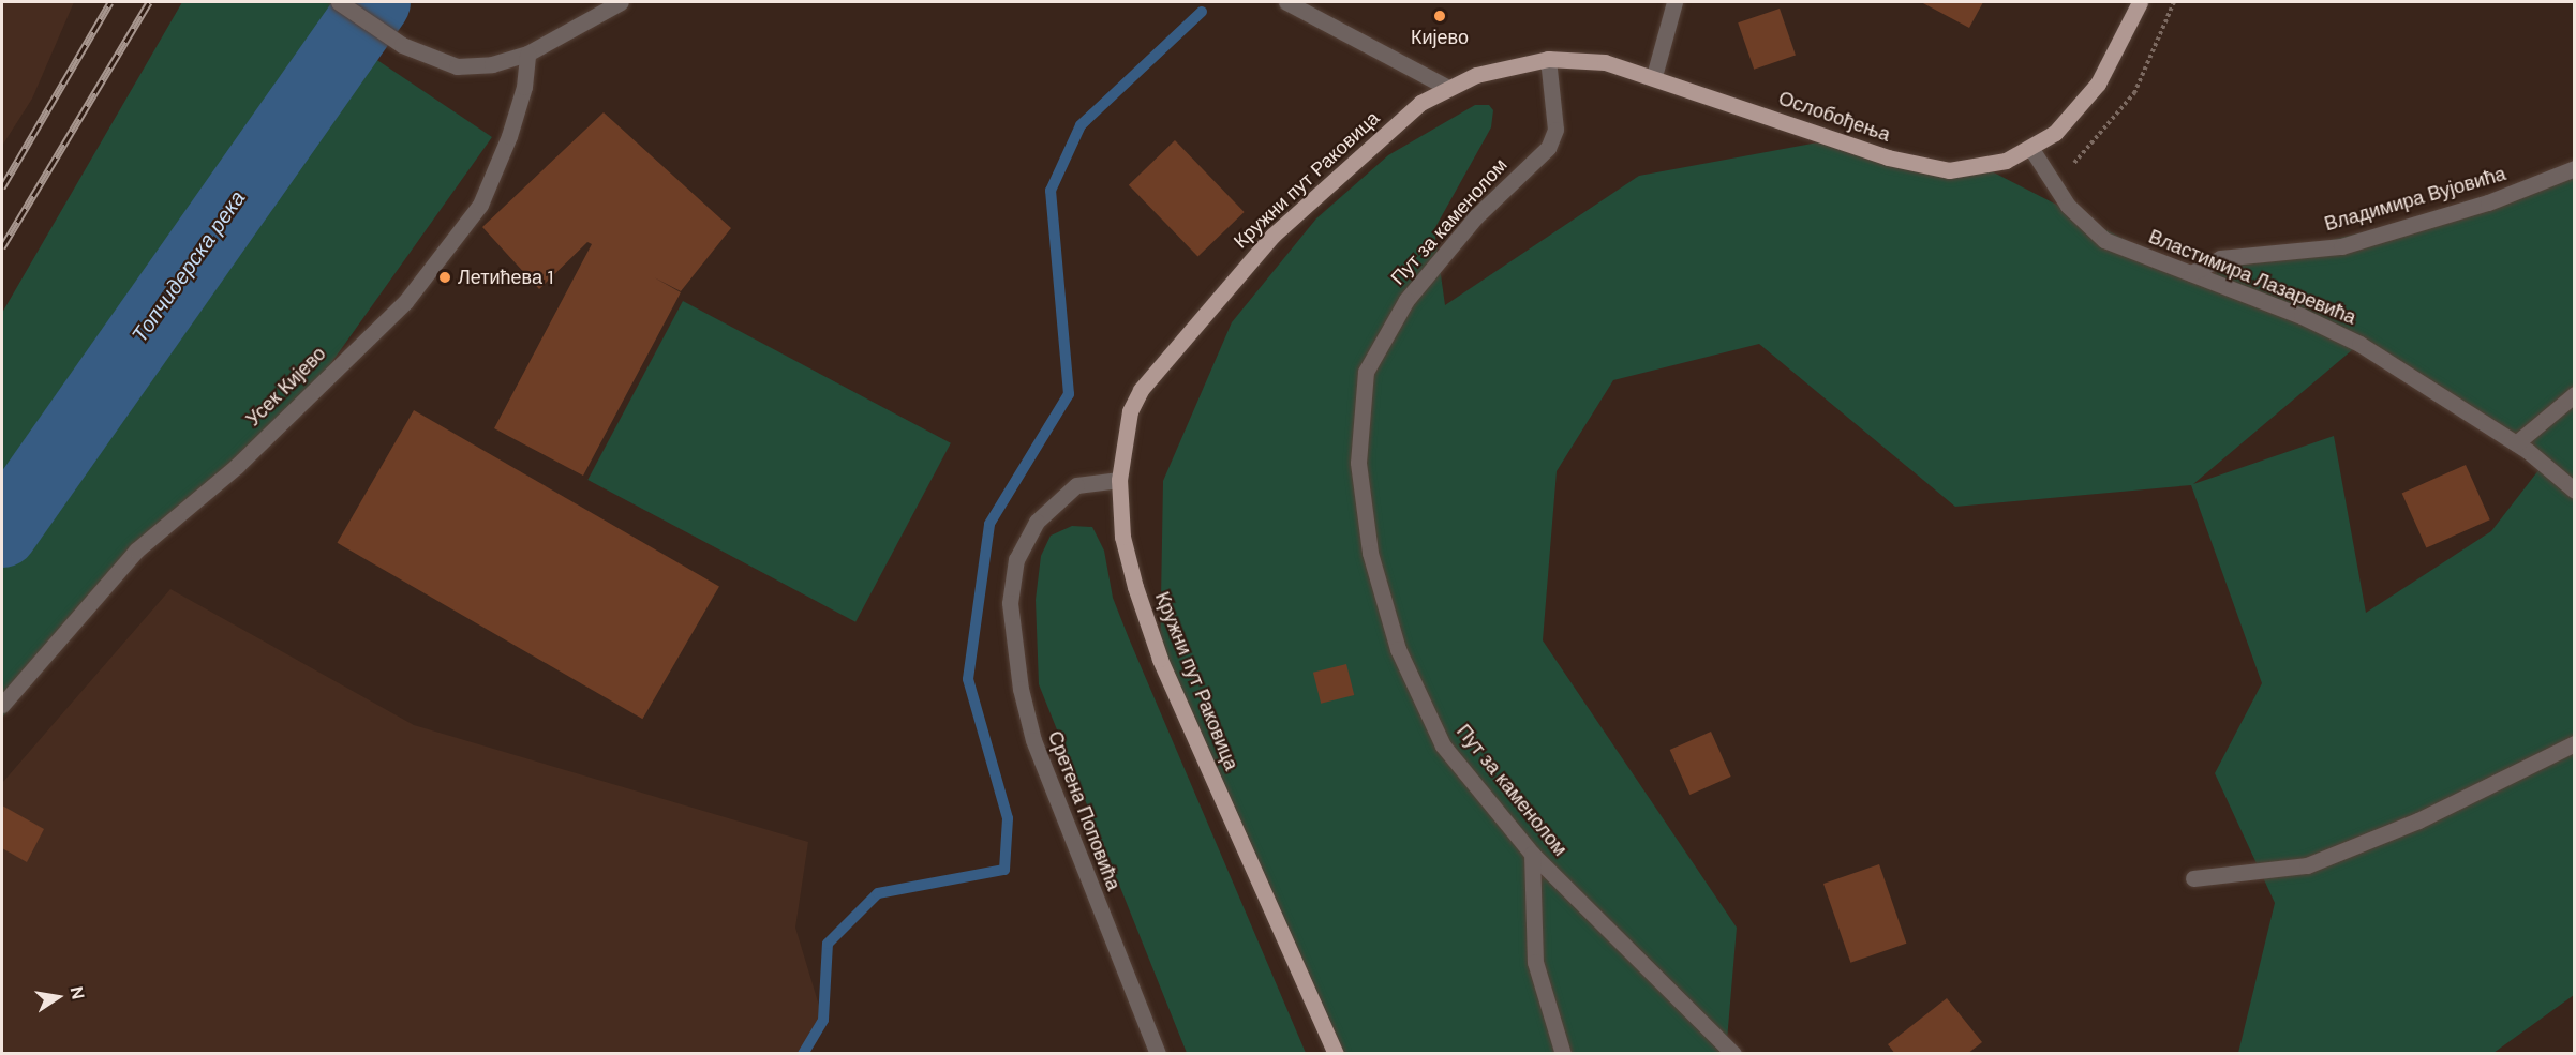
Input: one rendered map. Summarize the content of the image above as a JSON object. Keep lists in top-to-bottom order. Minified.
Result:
{"streets":{"main road":["Ослобођења","Кружни пут Раковица"],"street":["Владимира Вујовића","Пут за каменолом","Властимира Лазаревића","Усек Кијево","Сретена Поповића"]},"crossings":[["Ослобођења","Кружни пут Раковица"],["Ослобођења","Пут за каменолом"],["Ослобођења","Властимира Лазаревића"],["Кружни пут Раковица","Сретена Поповића"],["Владимира Вујовића","Властимира Лазаревића"]],"water":["Топчидерска река"],"places":["Кијево","Летићева 1"],"north":"right"}
